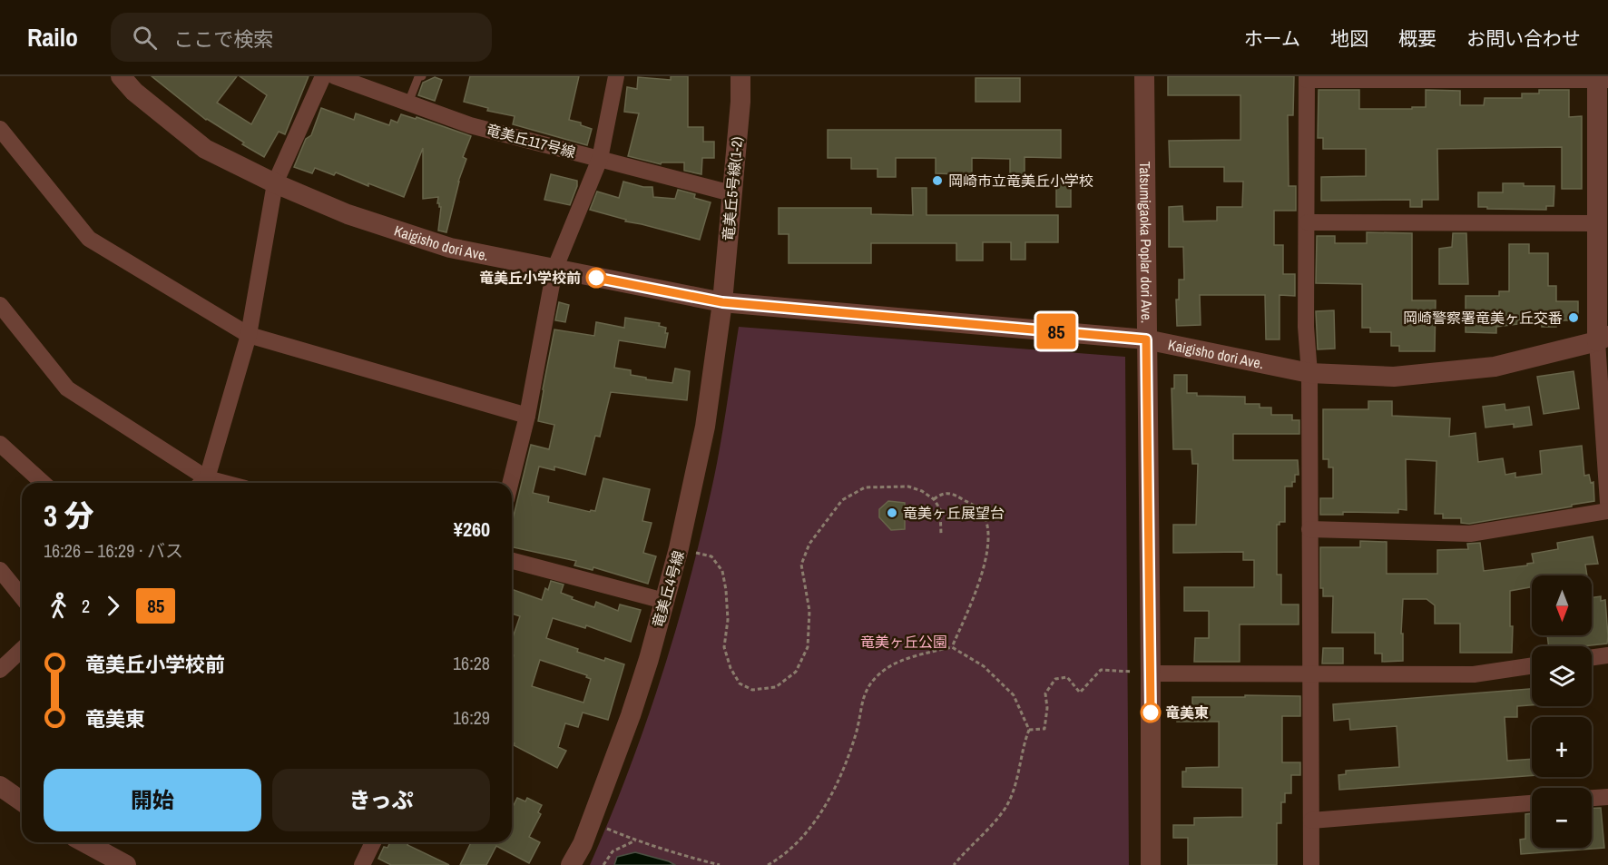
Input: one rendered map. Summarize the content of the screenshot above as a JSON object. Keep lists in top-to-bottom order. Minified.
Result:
{"streets":{"street":["竜美丘117号線","竜美丘5号線(1-2)","Kaigisho dori Ave.","Tatsumigaoka Poplar dori Ave.","竜美丘4号線"]},"crossings":[["竜美丘117号線","竜美丘5号線(1-2)"],["竜美丘5号線(1-2)","Kaigisho dori Ave."],["竜美丘5号線(1-2)","竜美丘4号線"],["Kaigisho dori Ave.","Tatsumigaoka Poplar dori Ave."],["Kaigisho dori Ave.","竜美丘4号線"]],"parks":["竜美ヶ丘公園"],"places":["岡崎市立竜美丘小学校","竜美丘小学校前","岡崎警察署竜美ヶ丘交番","竜美ヶ丘展望台","竜美東"],"lines":["bus line 85"],"north":"bottom","page":{"header":"Railo","search":"ここで検索","nav":["ホーム","地図","概要","お問い合わせ"],"on_map":"85","heading":["3 分","16:26 – 16:29 · バス","¥260"],"map_buttons":["+","−"],"legs":["2","85"],"list":[{"name":"竜美丘小学校前","value":"16:28"},{"name":"竜美東","value":"16:29"}],"buttons":["開始","きっぷ"]}}
